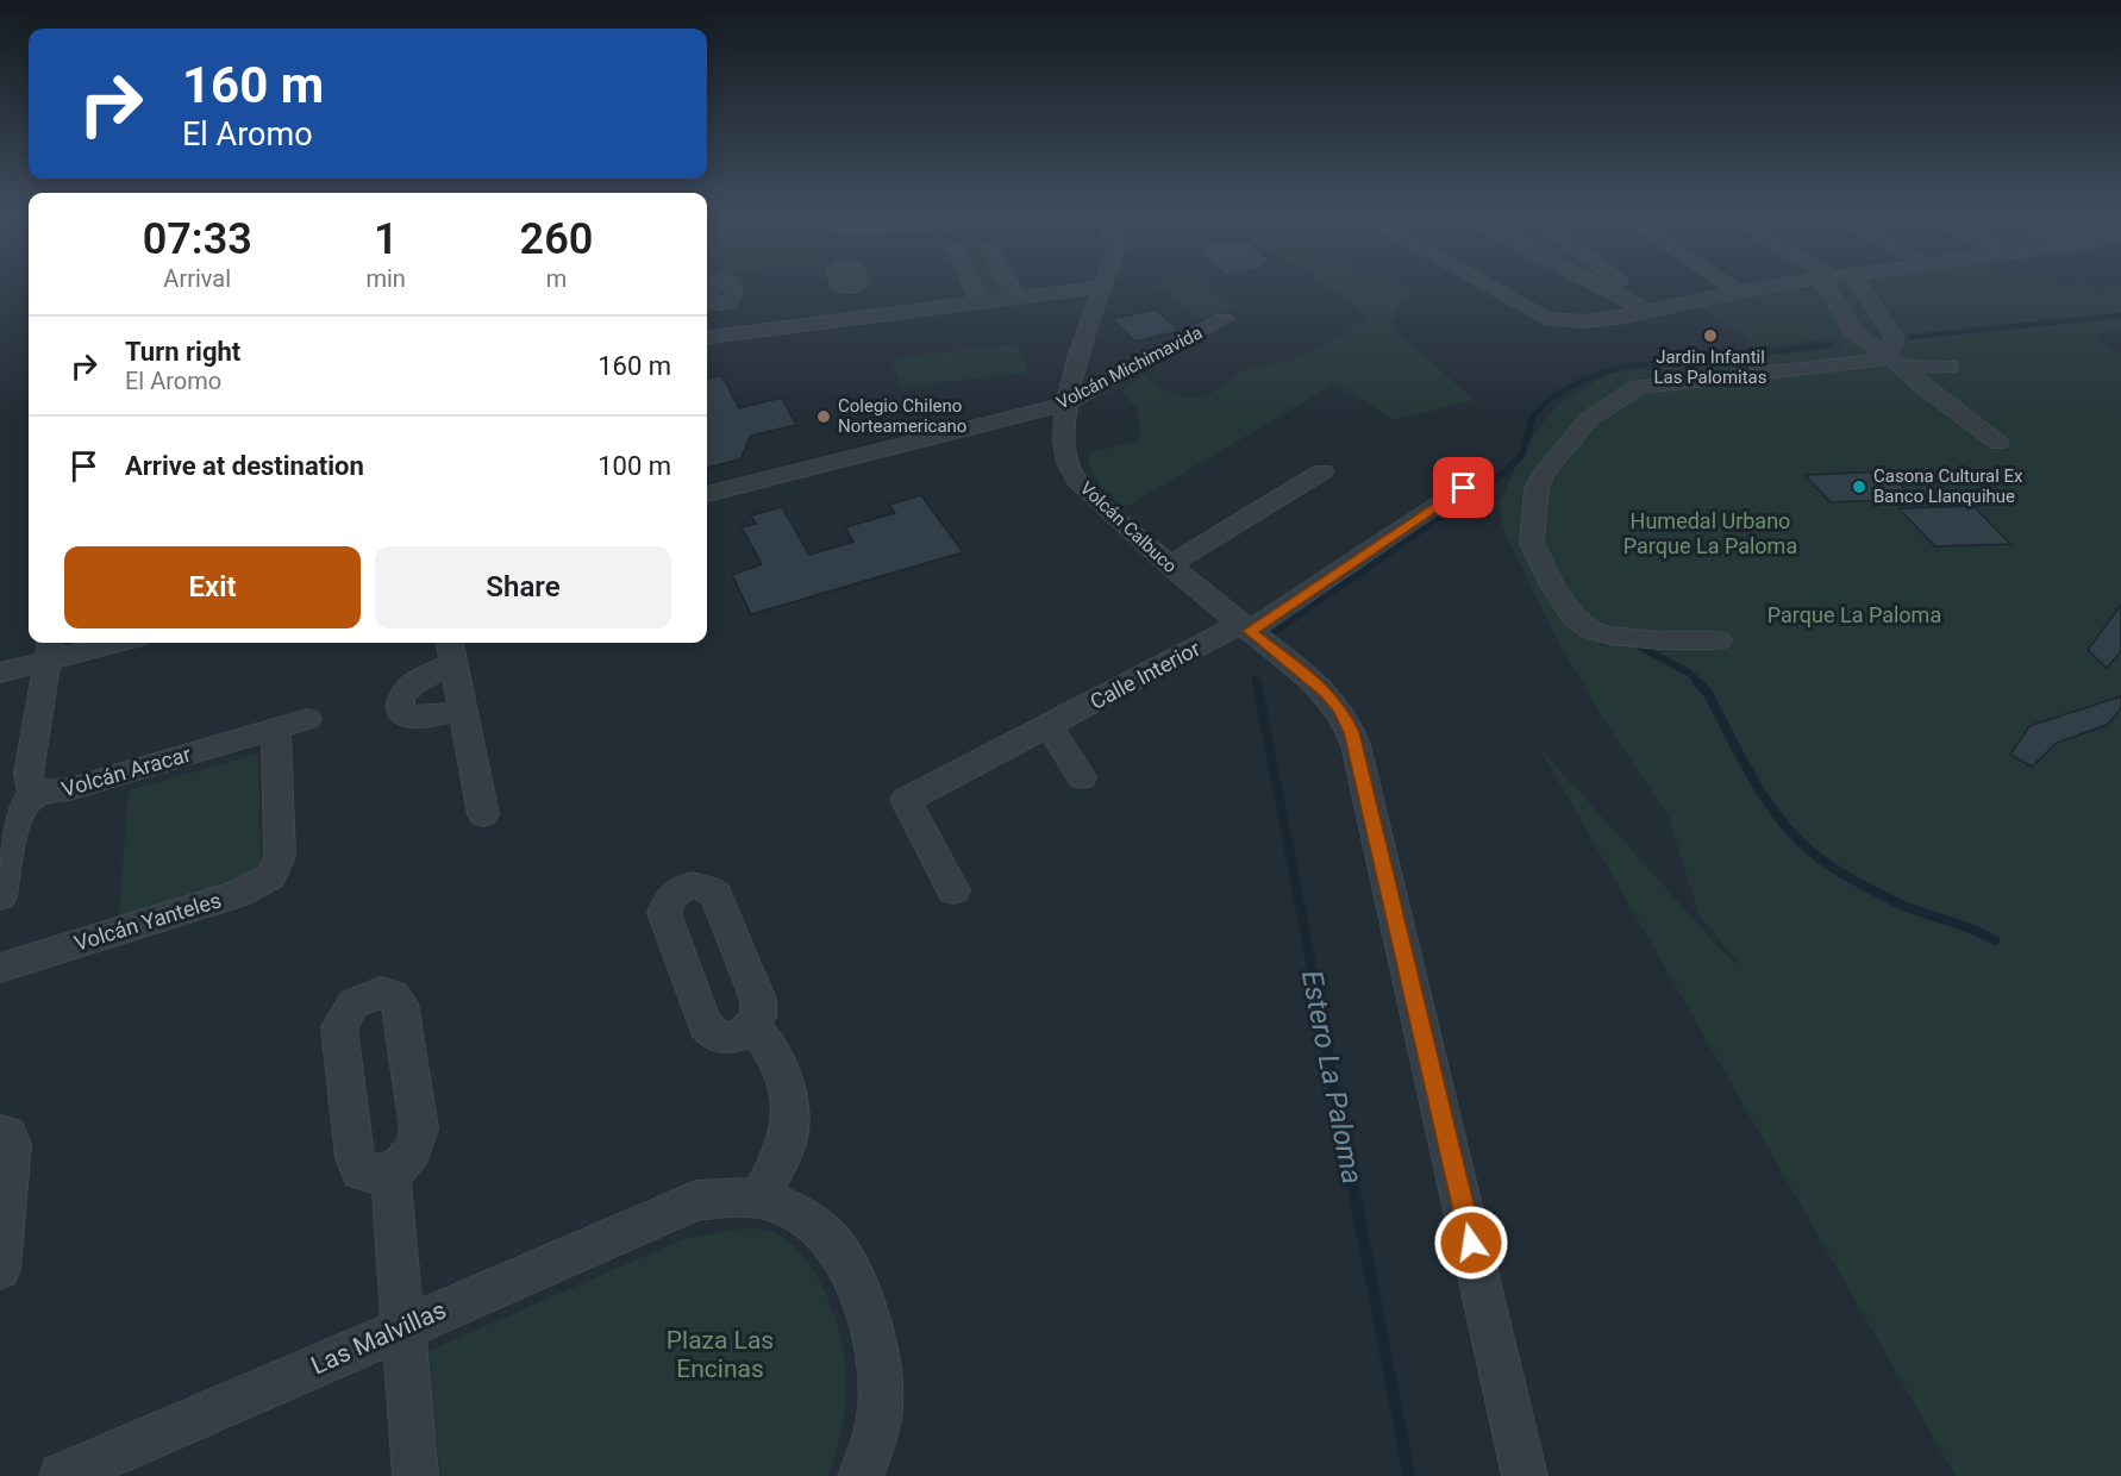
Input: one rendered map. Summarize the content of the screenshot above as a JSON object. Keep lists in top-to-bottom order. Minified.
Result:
{"streets":{"street":["Volcán Michimavida","Volcán Calbuco","Calle Interior","Volcán Aracar","Volcán Yanteles","Las Malvillas"]},"crossings":[["Volcán Michimavida","Volcán Calbuco"],["Volcán Calbuco","Calle Interior"],["Volcán Aracar","Volcán Yanteles"]],"water":["Estero La Paloma"],"parks":["Humedal Urbano Parque La Paloma","Parque La Paloma","Plaza Las Encinas"],"places":["Jardin Infantil Las Palomitas","Colegio Chileno Norteamericano","Casona Cultural Ex Banco Llanquihue"],"page":{"turn":["160 m","El Aromo"],"eta":["07:33","Arrival","1","min","260","m"],"list":[{"name":"Turn right","note":"El Aromo","value":"160 m"},{"name":"Arrive at destination","value":"100 m"}],"buttons":["Exit","Share"]}}
